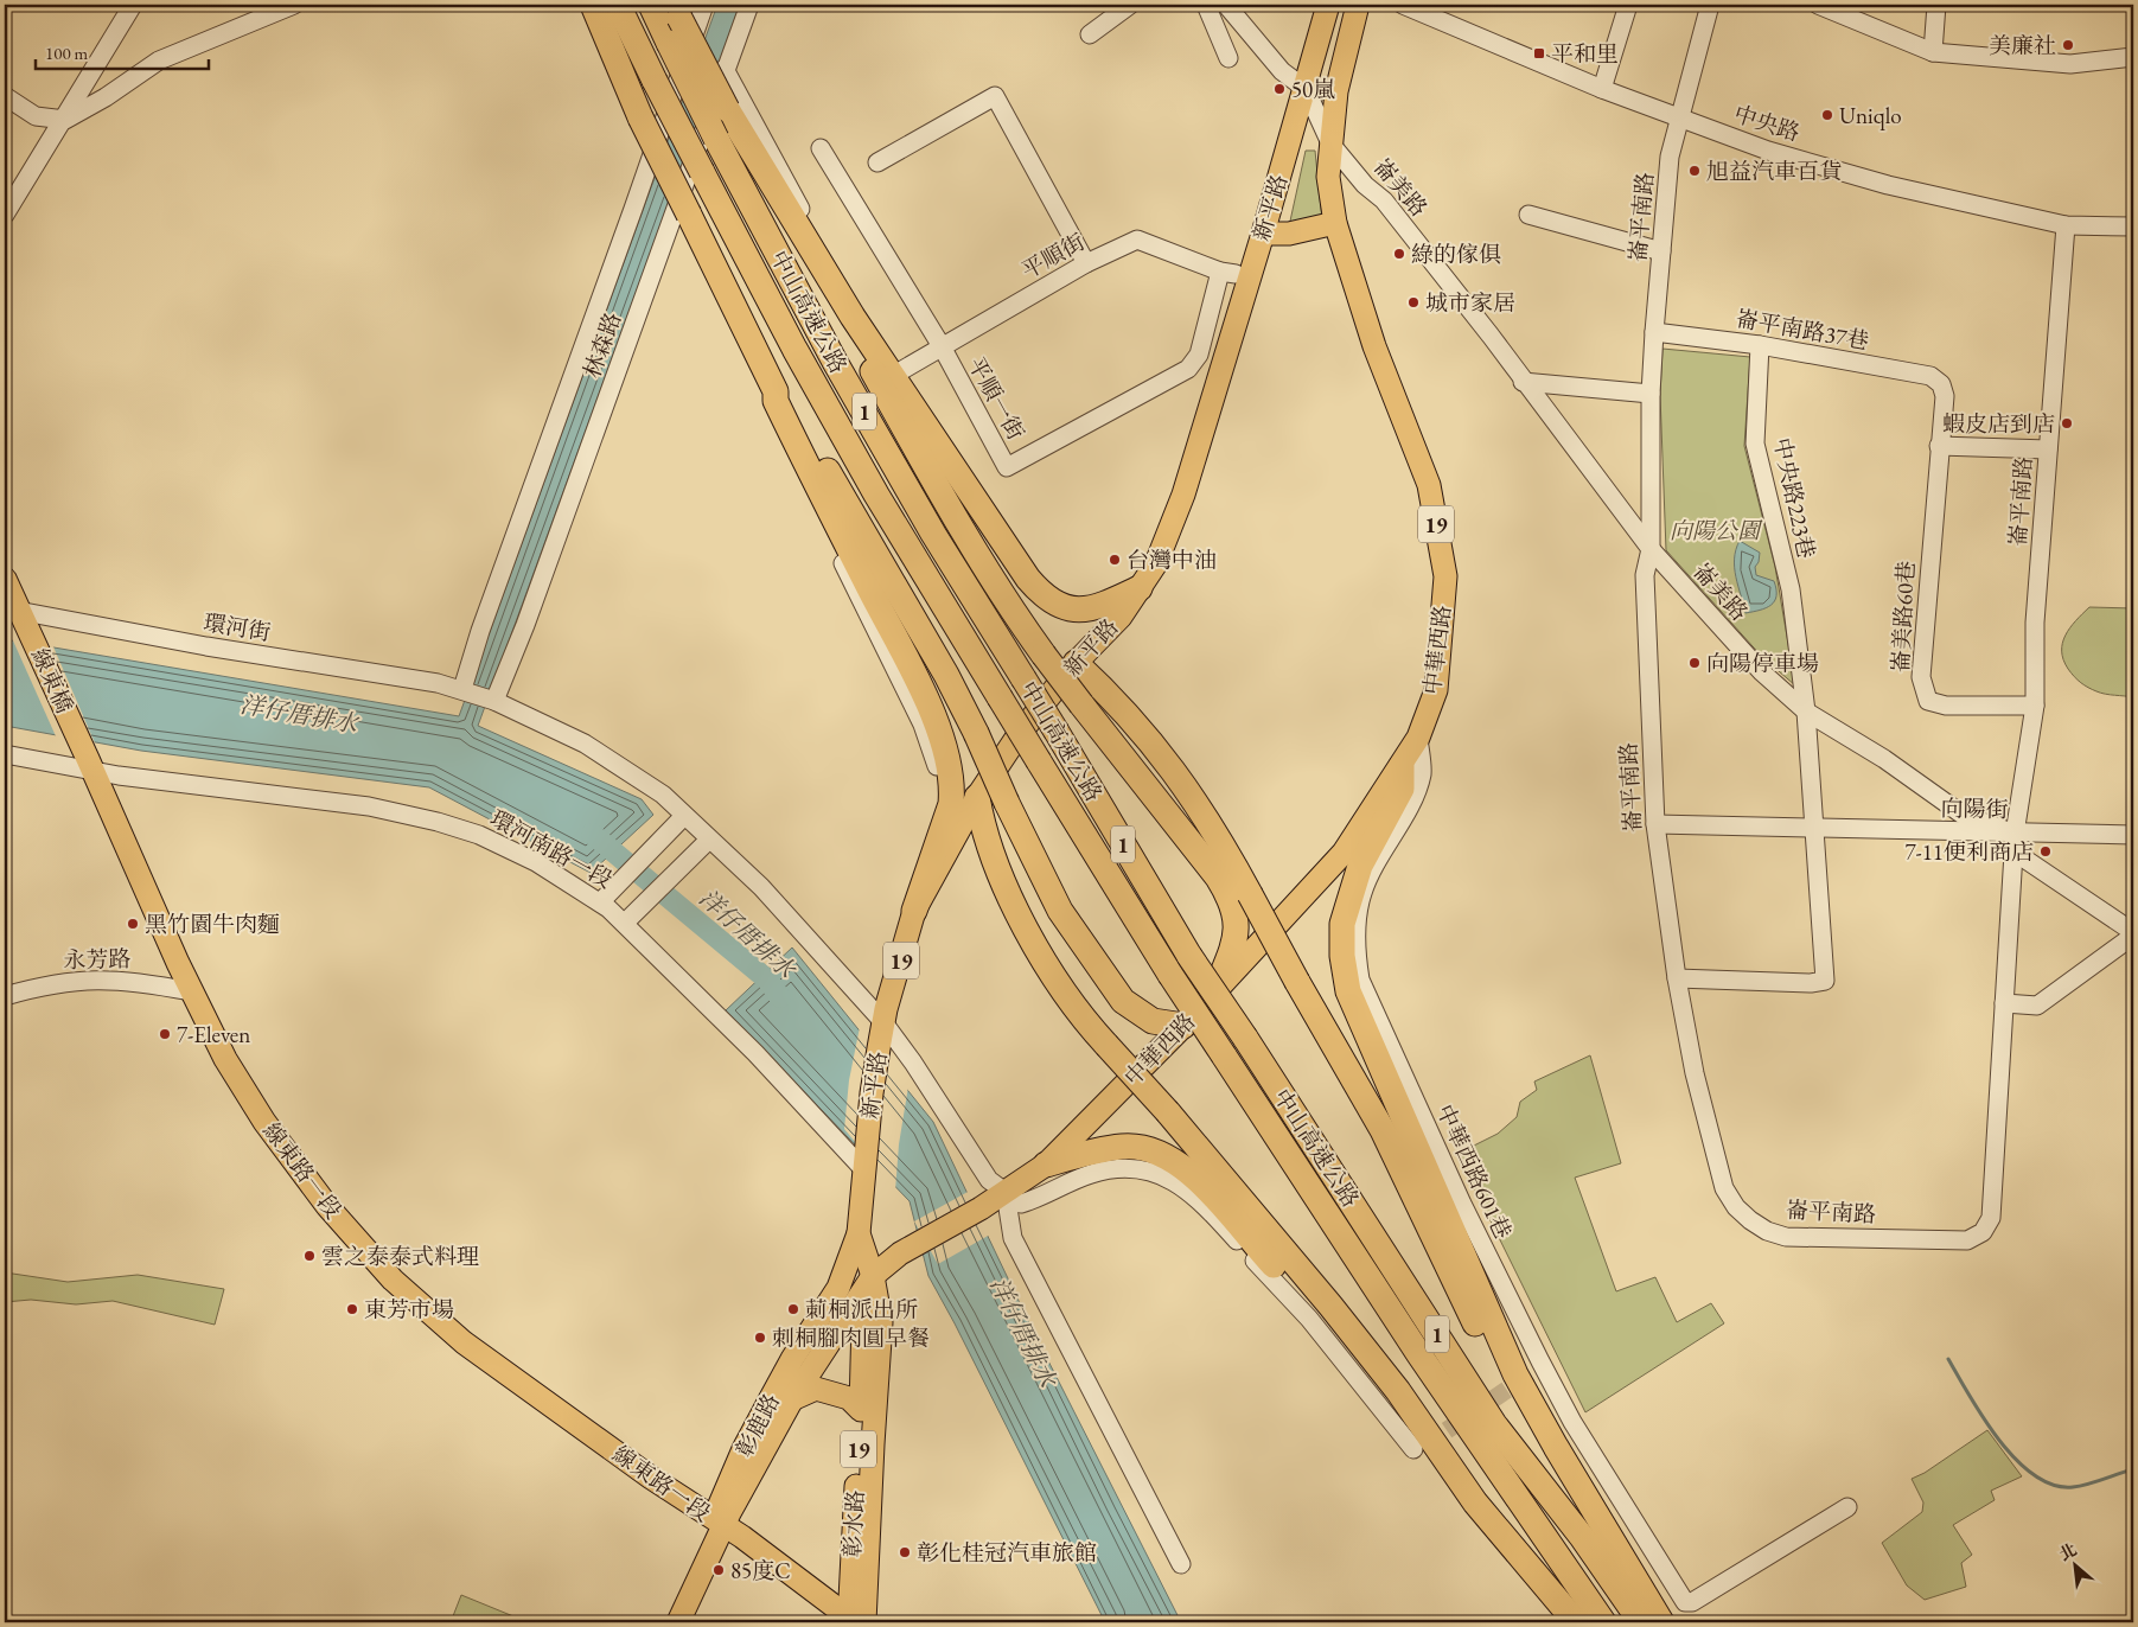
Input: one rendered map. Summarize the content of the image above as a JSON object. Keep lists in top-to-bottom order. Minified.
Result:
{"streets":{"highway":["中山高速公路","1"],"main road":["新平路","19","中華西路","線東橋","線東路一段","彰鹿路","彰水路"],"street":["中央路","崙美路","崙平南路","平順街","崙平南路37巷","林森路","平順一街","中央路223巷","崙美路60巷","環河街","向陽街","環河南路一段","永芳路","中華西路601巷"]},"crossings":[["中央路","崙平南路"],["崙美路","新平路"],["崙美路","崙平南路"],["崙美路","中央路223巷"],["崙美路","中華西路"],["崙美路","向陽街"],["新平路","環河街"],["新平路","中華西路"],["新平路","環河南路一段"],["新平路","彰鹿路"],["新平路","彰水路"],["崙平南路","崙平南路37巷"],["崙平南路","中央路223巷"],["崙平南路","崙美路60巷"],["崙平南路","向陽街"],["平順街","林森路"],["平順街","平順一街"],["崙平南路37巷","中央路223巷"],["崙平南路37巷","崙美路60巷"],["林森路","環河街"],["中央路223巷","向陽街"],["環河街","中華西路"],["環河街","線東橋"],["中華西路","中華西路601巷"],["中華西路","彰鹿路"],["中華西路","彰水路"],["線東橋","環河南路一段"],["線東橋","線東路一段"],["環河南路一段","線東路一段"],["永芳路","線東路一段"],["線東路一段","彰鹿路"],["線東路一段","彰水路"],["彰鹿路","彰水路"]],"water":["洋仔厝排水"],"parks":["向陽公園"],"places":{"other":["美廉社","50嵐","Uniqlo","旭益汽車百貨","綠的傢俱","城市家居","蝦皮店到店","台灣中油","向陽停車場","7-11便利商店","黑竹園牛肉麵","7-Eleven","雲之泰泰式料理","東芳市場","莿桐派出所","刺桐腳肉圓早餐","彰化桂冠汽車旅館","85度C"],"transit":["平和里"]},"scale_bar":"100 m","north":"top left"}
